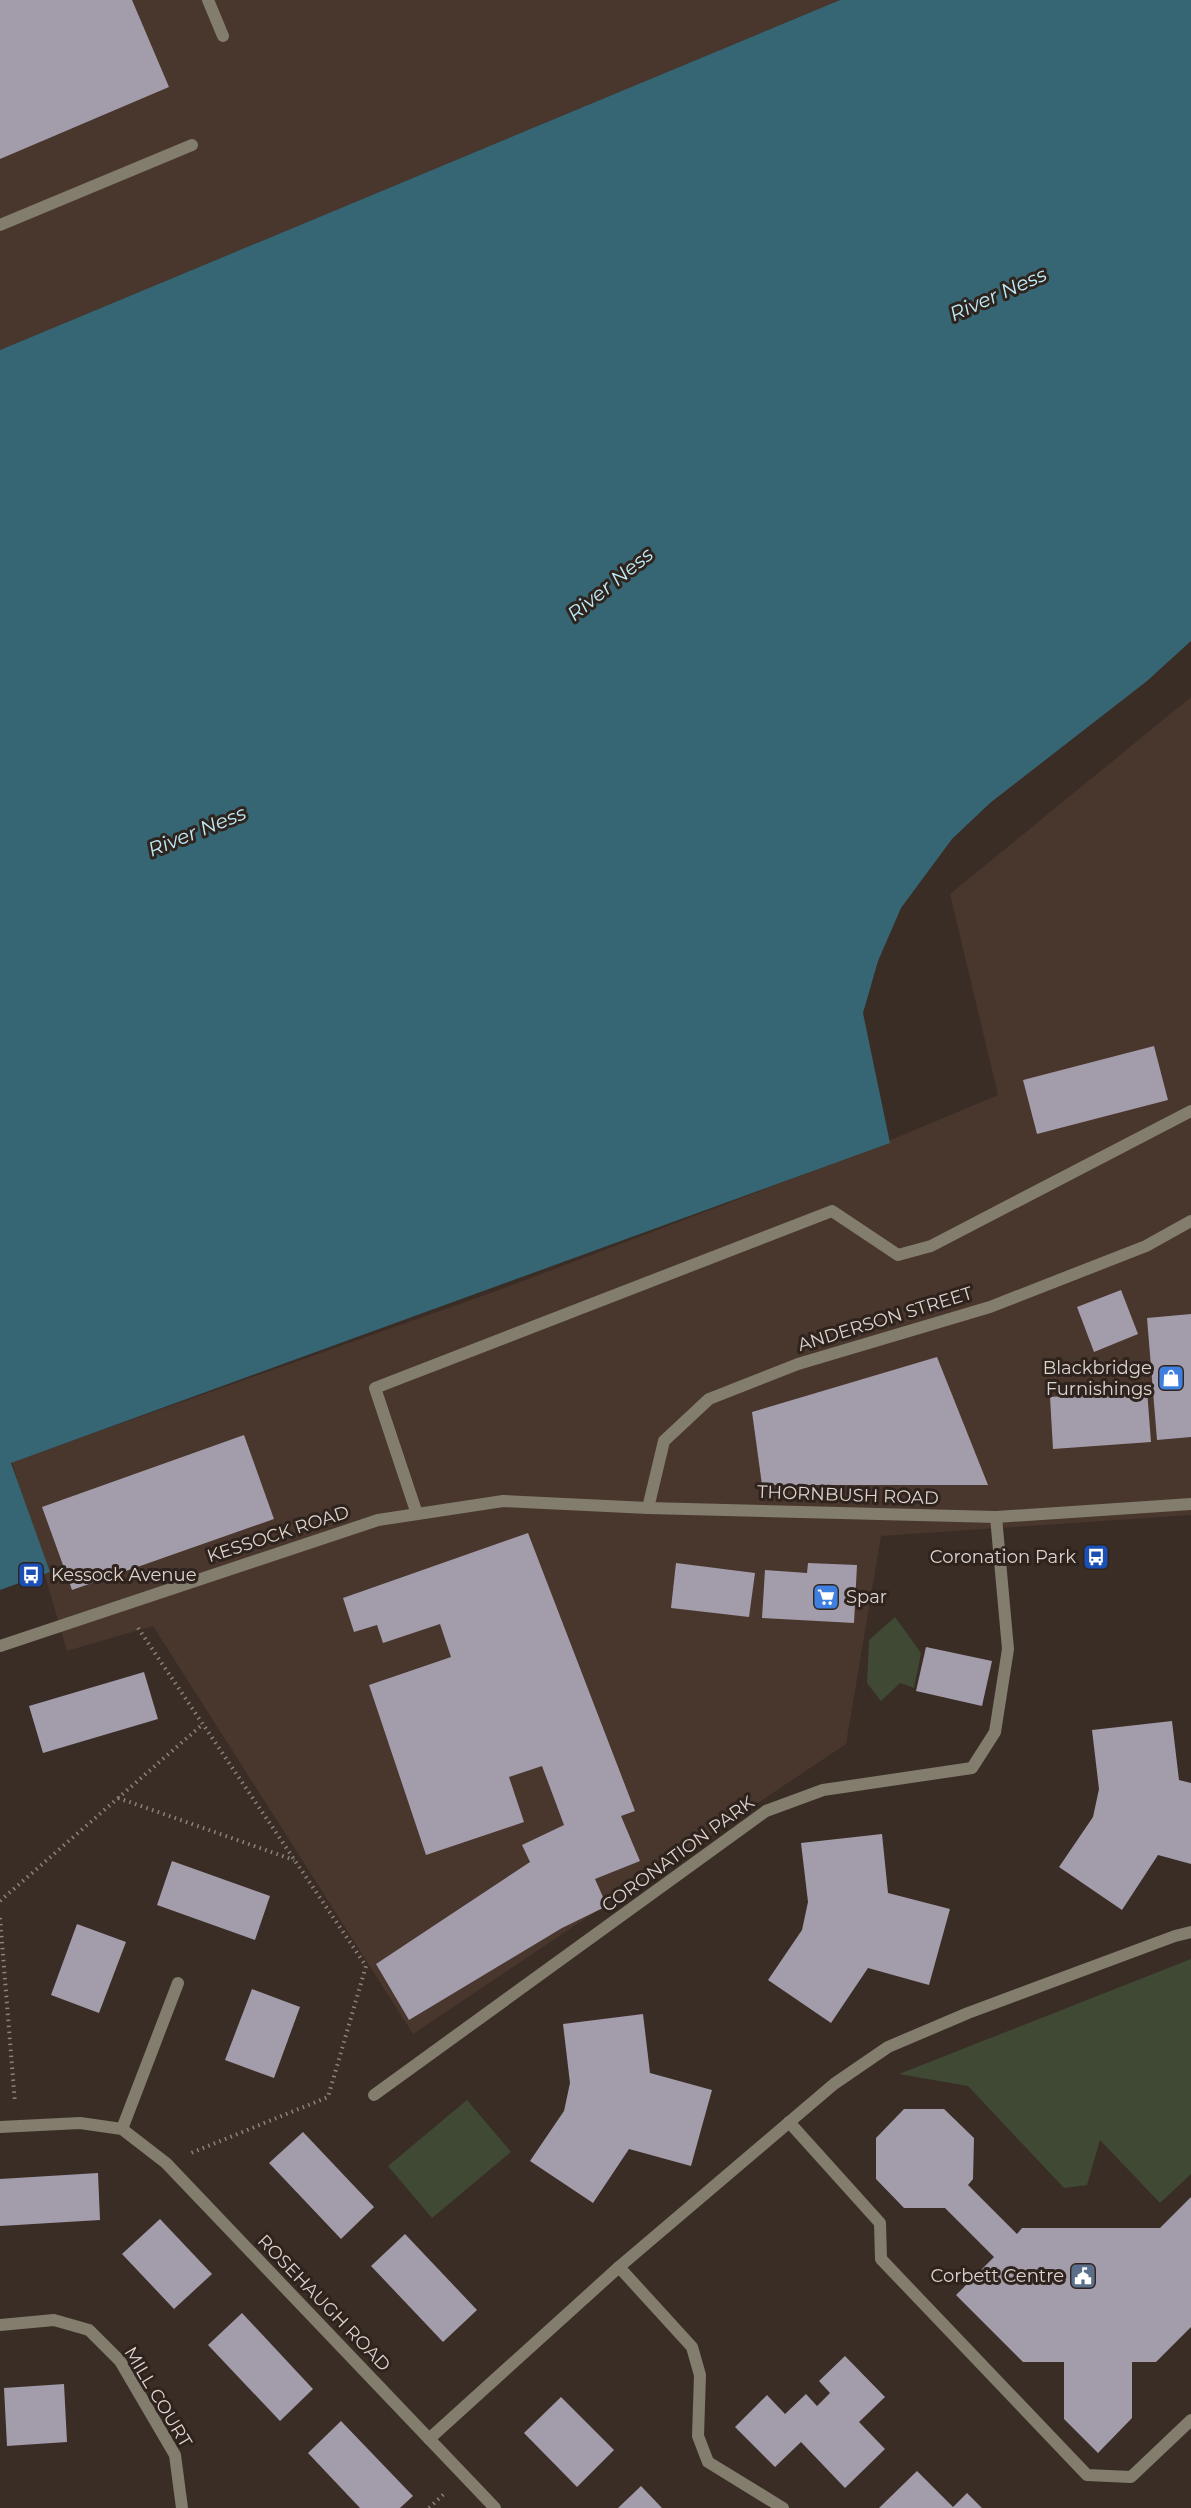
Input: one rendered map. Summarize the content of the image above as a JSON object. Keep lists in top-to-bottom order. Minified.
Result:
{"streets":{"street":["ANDERSON STREET","THORNBUSH ROAD","KESSOCK ROAD","CORONATION PARK","ROSEHAUGH ROAD","MILL COURT"]},"crossings":[["ANDERSON STREET","THORNBUSH ROAD"],["THORNBUSH ROAD","KESSOCK ROAD"],["THORNBUSH ROAD","CORONATION PARK"]],"water":["River Ness"],"places":{"shop":["Blackbridge Furnishings"],"bus stop":["Coronation Park","Kessock Avenue"],"supermarket":["Spar"],"public building":["Corbett Centre"]}}
